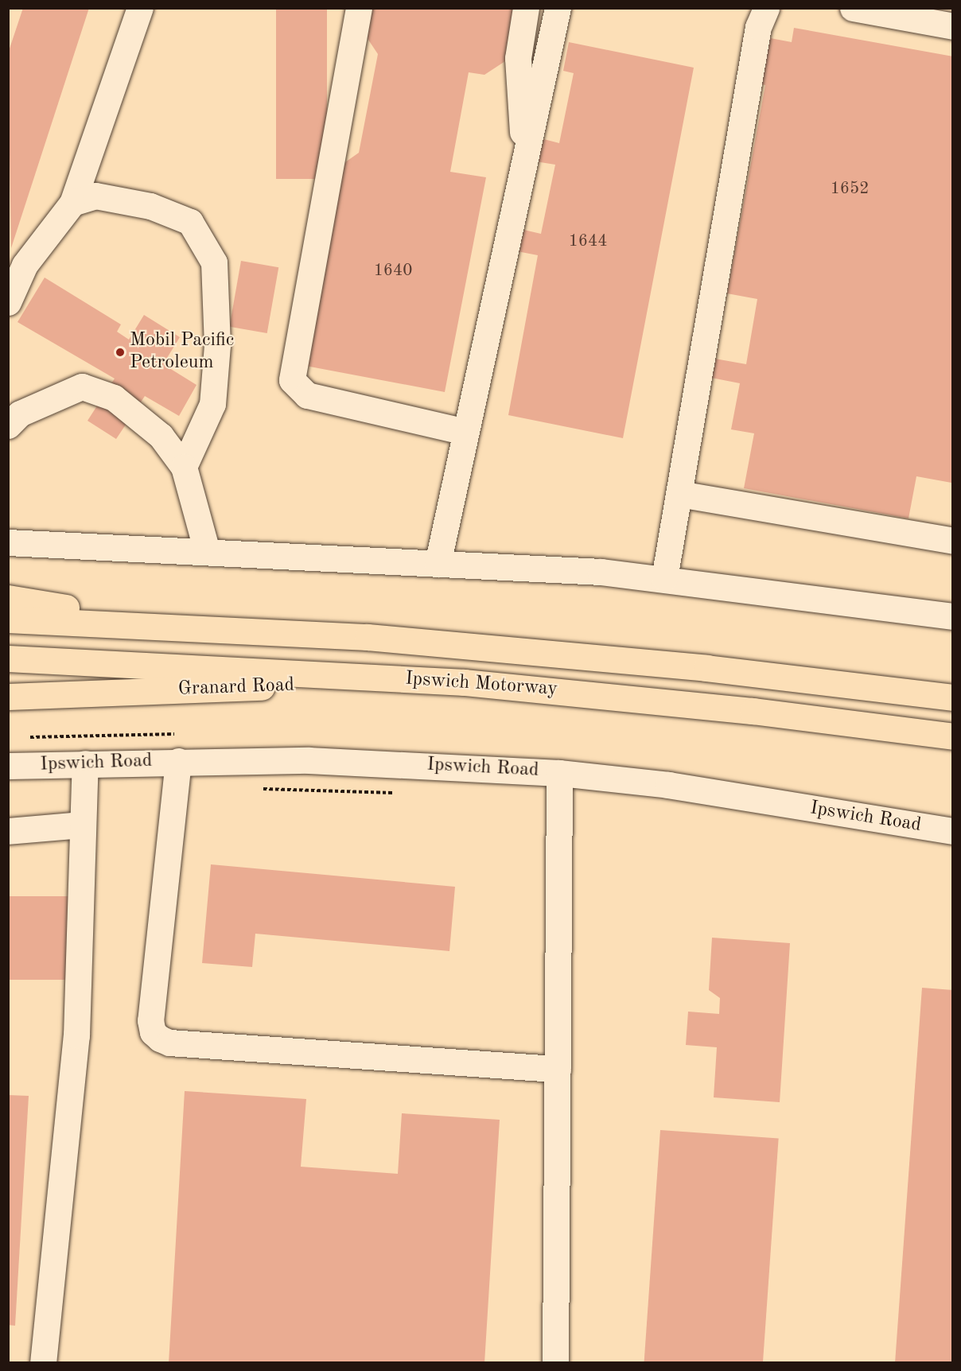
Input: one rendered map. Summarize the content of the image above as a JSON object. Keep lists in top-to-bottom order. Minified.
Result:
{"streets":{"highway":["Ipswich Motorway","Granard Road"],"street":["Ipswich Road"]},"crossings":[["Ipswich Motorway","Granard Road"]],"places":["Mobil Pacific Petroleum"],"house_numbers":["1652","1644","1640"]}
